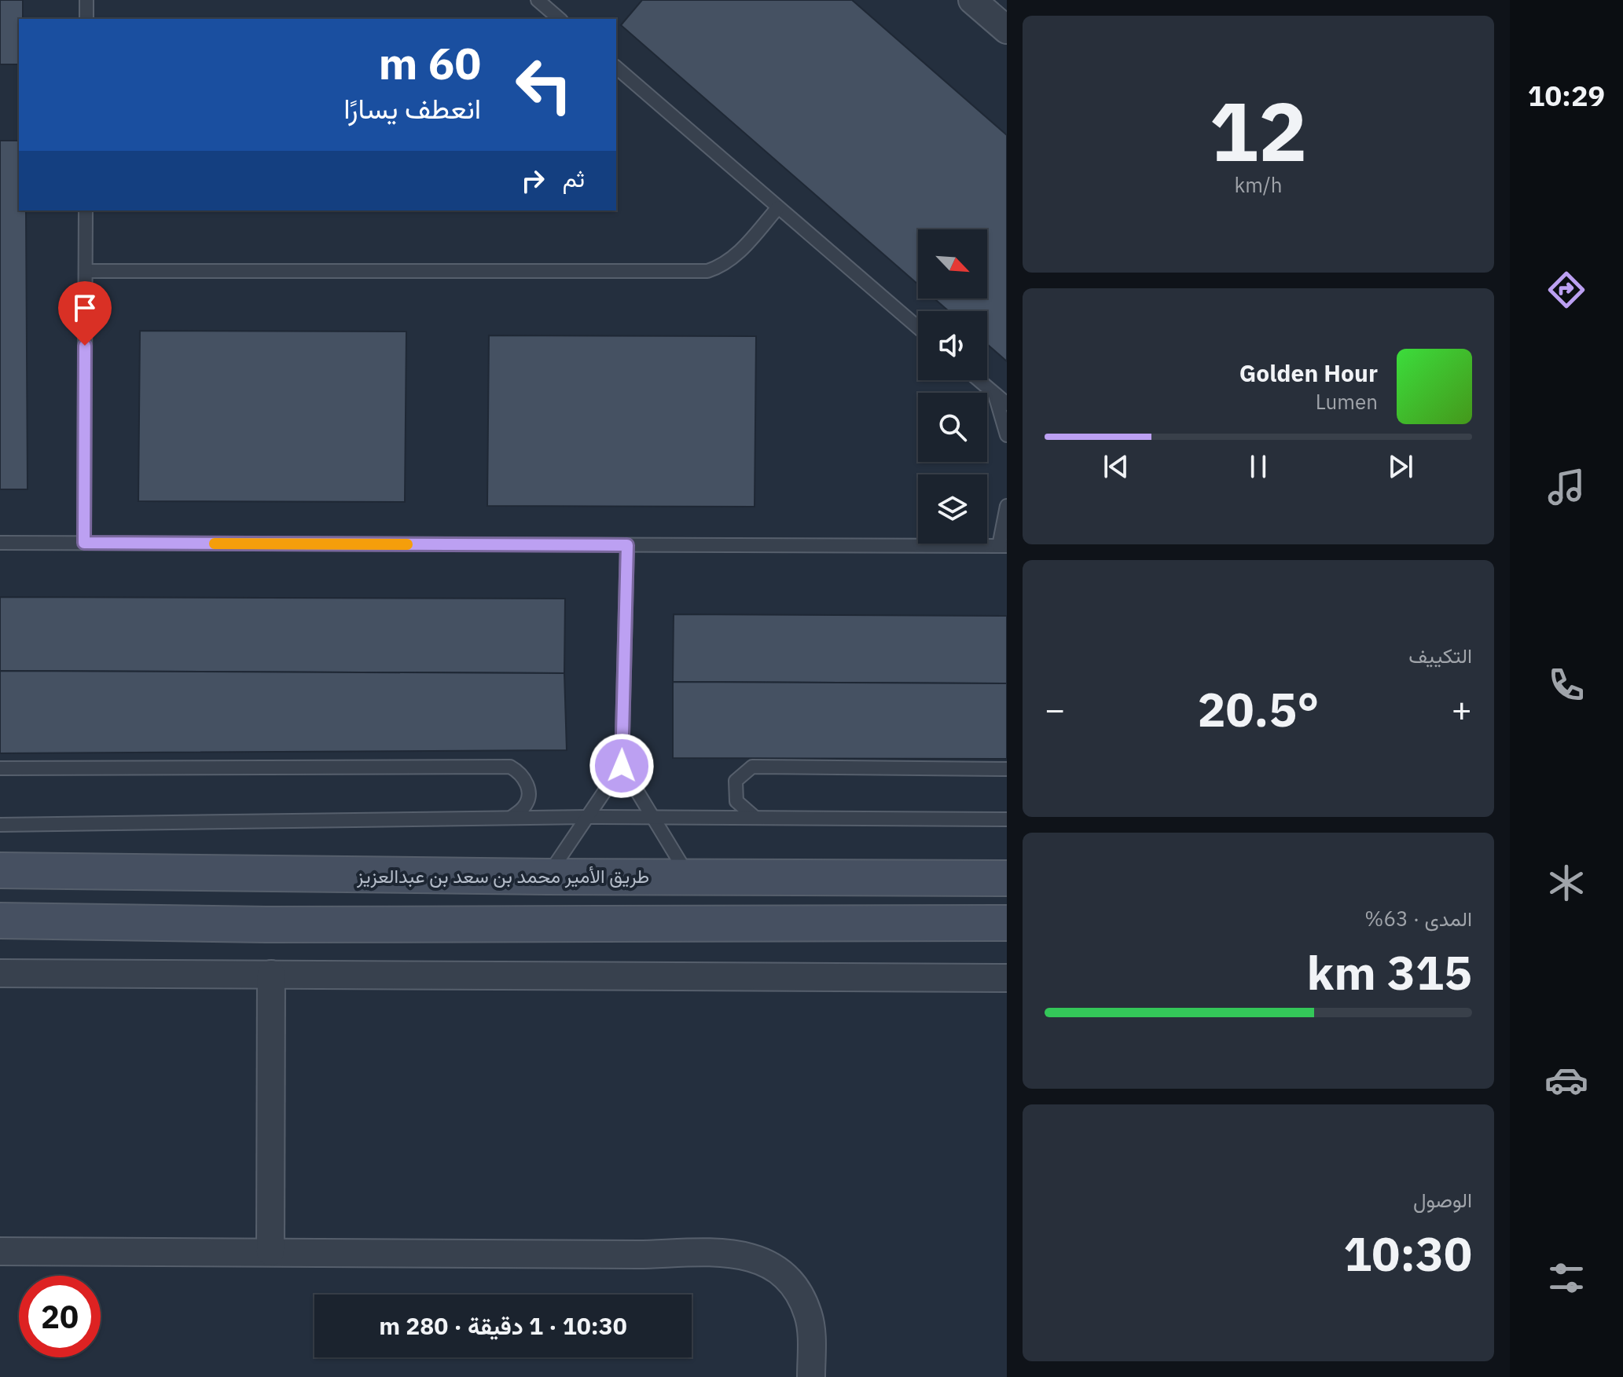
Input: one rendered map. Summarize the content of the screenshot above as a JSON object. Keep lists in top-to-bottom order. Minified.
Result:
{"streets":{"main road":["طريق الأمير محمد بن سعد بن عبدالعزيز"]},"north":"bottom right","page":{"tabs":"10:29","tile":[["12","km/h"],"التكييف",["المدى · 63%","315 km"],["الوصول","10:30"]],"turn":["60 m","انعطف يسارًا"],"then":"ثم","song":["Golden Hour","Lumen"],"heat":["−","20.5°","+"],"limit":"20","trip":"10:30 · 1 دقيقة · 280 m"}}
